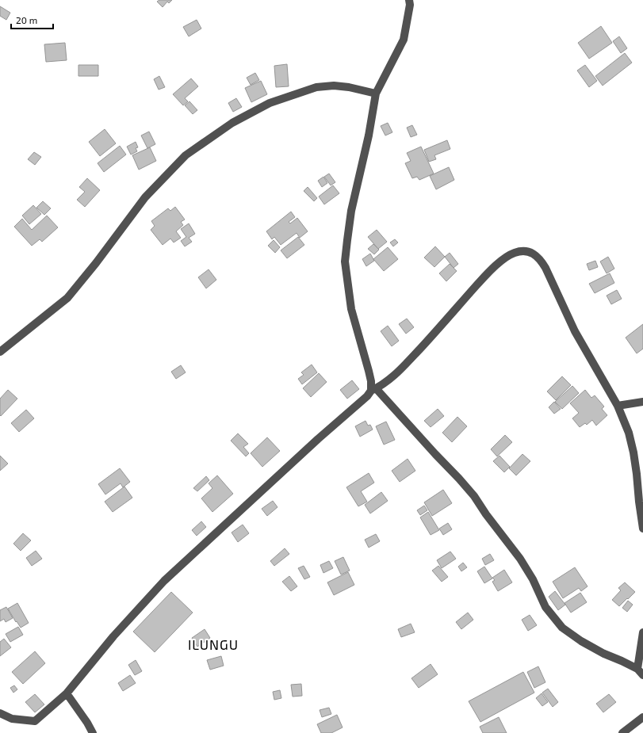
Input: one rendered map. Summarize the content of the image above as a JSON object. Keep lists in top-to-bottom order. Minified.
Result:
{"districts":["ILUNGU"],"scale_bar":"20 m"}
